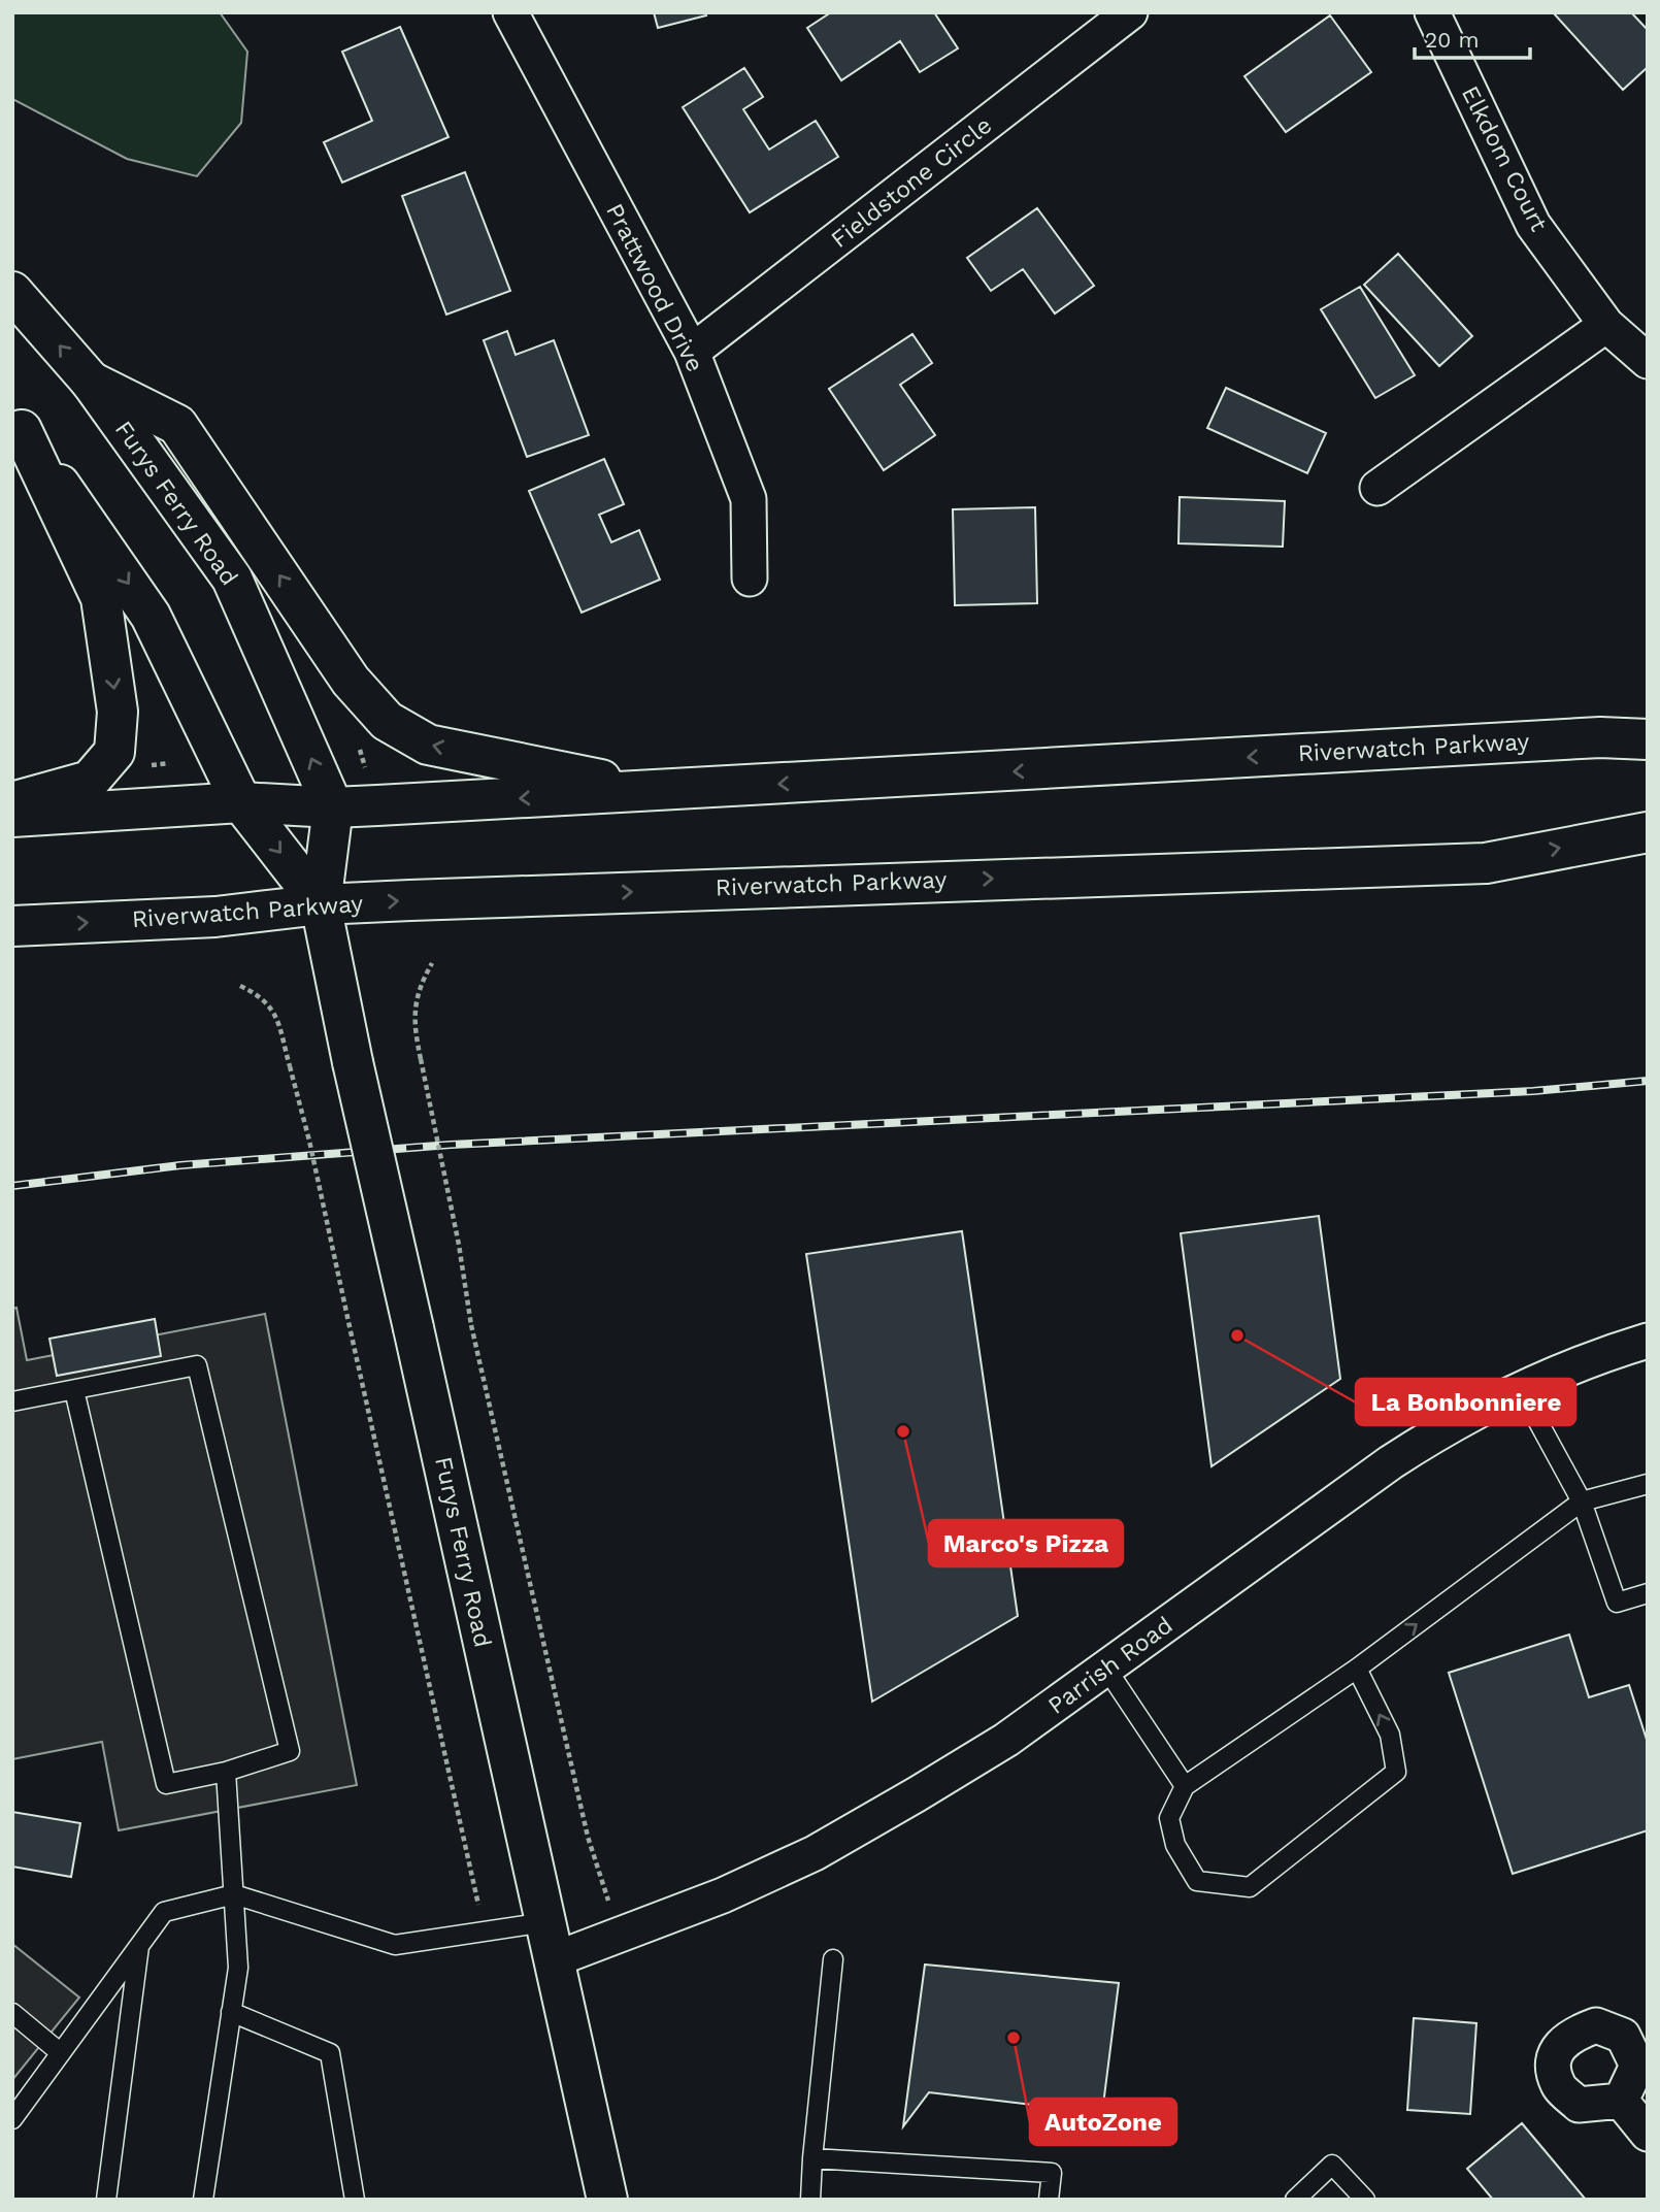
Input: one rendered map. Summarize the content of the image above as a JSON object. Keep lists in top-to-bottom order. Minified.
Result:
{"streets":{"main road":["Furys Ferry Road","Riverwatch Parkway"],"street":["Elkdom Court","Fieldstone Circle","Prattwood Drive","Parrish Road"]},"crossings":[["Fieldstone Circle","Prattwood Drive"],["Furys Ferry Road","Riverwatch Parkway"],["Furys Ferry Road","Parrish Road"]],"places":["La Bonbonniere","Marco's Pizza","AutoZone"],"scale_bar":"20 m"}
